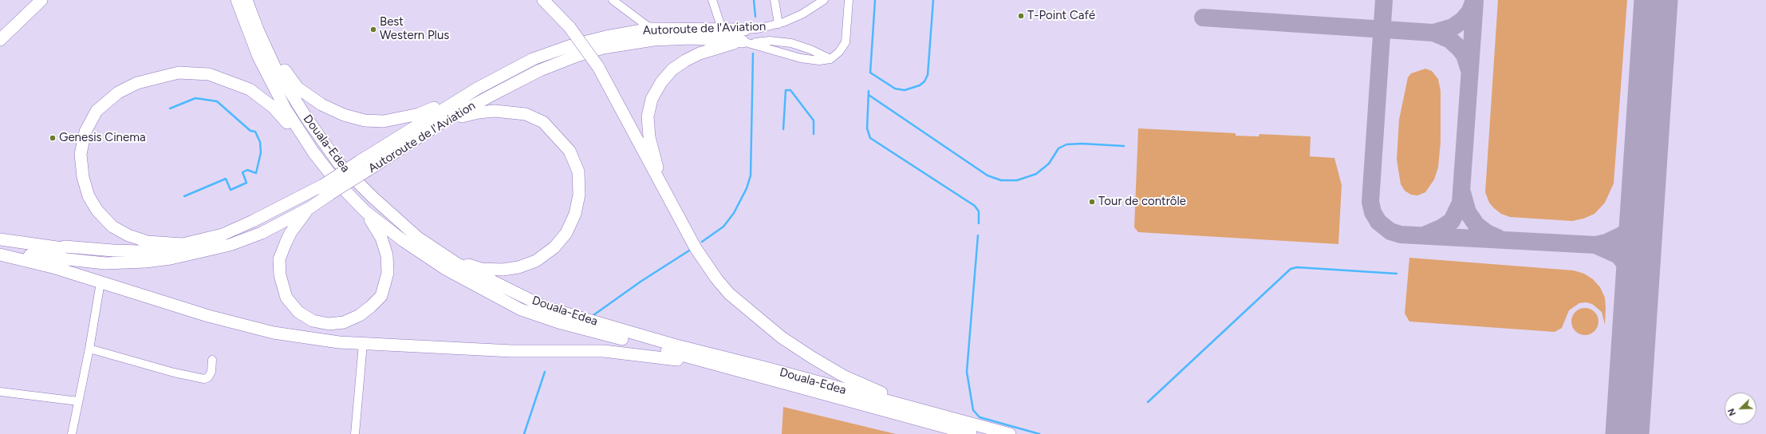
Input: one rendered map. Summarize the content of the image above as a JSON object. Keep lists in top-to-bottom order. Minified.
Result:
{"streets":{"highway":["Autoroute de l'Aviation","Douala-Edea"]},"places":["T-Point Café","Best Western Plus","Genesis Cinema","Tour de contrôle"],"north":"bottom left"}
